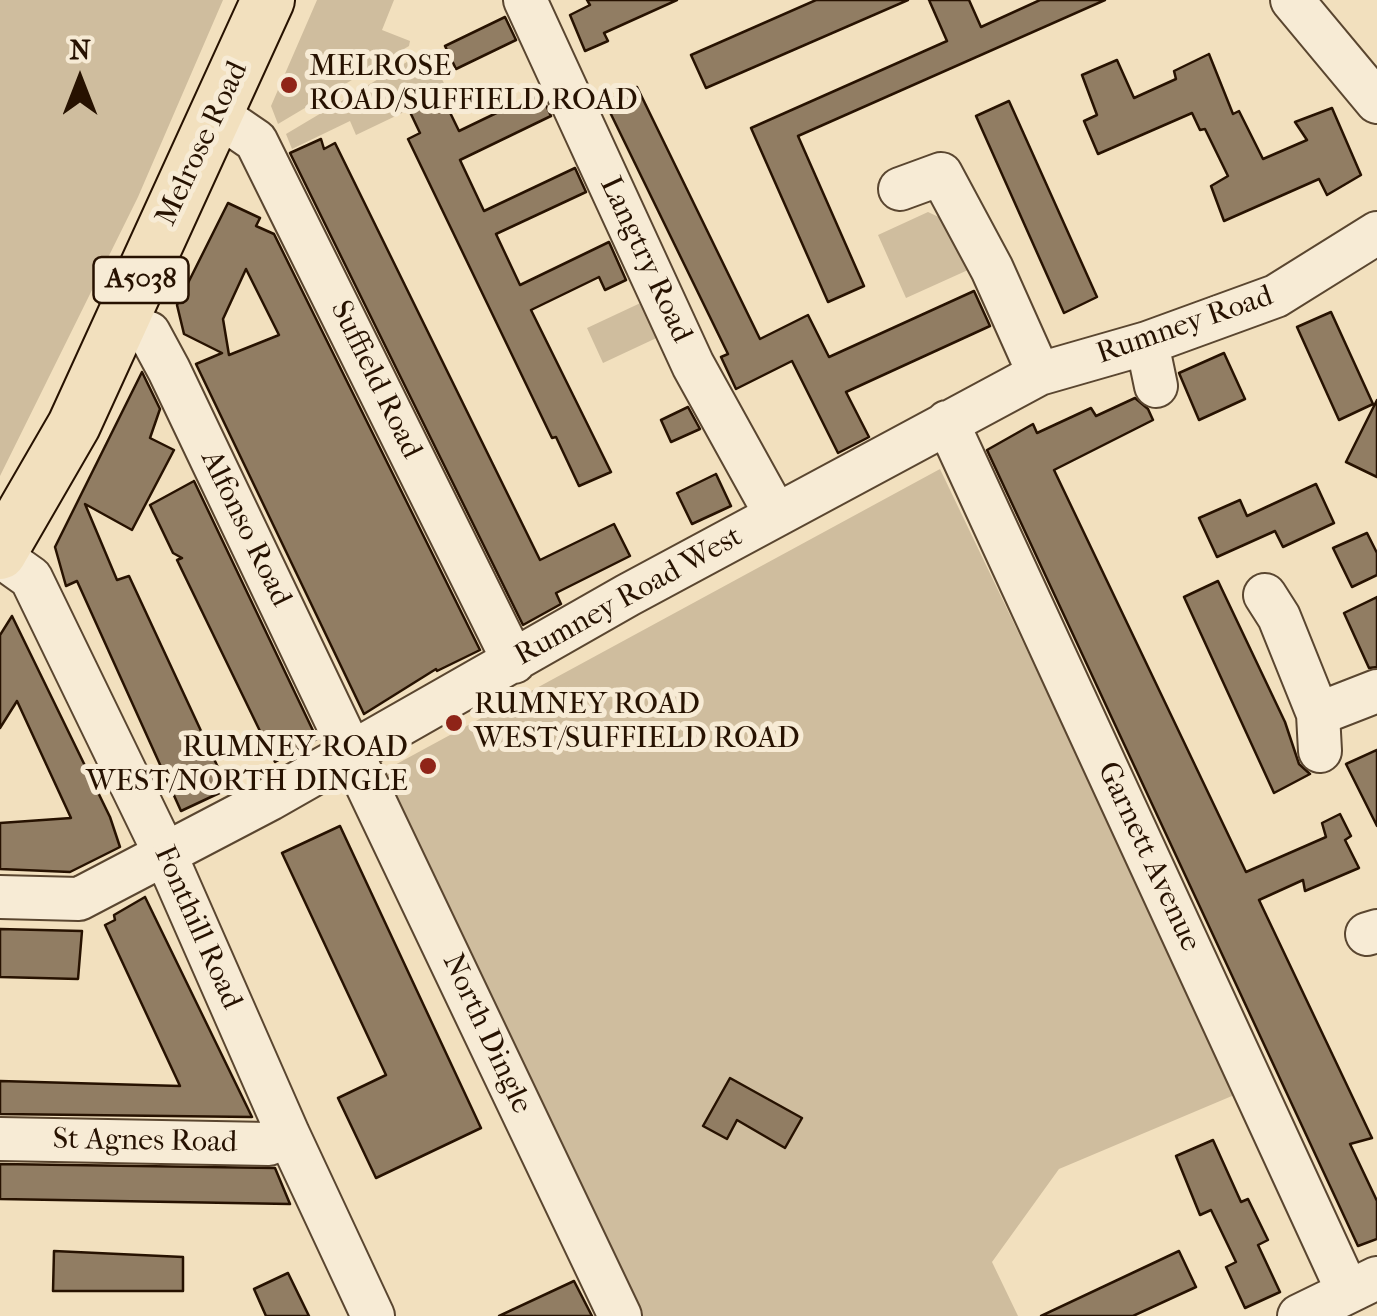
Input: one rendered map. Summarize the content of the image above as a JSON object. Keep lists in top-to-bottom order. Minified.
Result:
{"streets":{"main road":["Melrose Road","A5038"],"street":["Langtry Road","Rumney Road","Suffield Road","Alfonso Road","Rumney Road West","Garnett Avenue","Fonthill Road","North Dingle","St Agnes Road"]},"crossings":[["Melrose Road","Suffield Road"],["Melrose Road","Alfonso Road"],["Melrose Road","Fonthill Road"],["Langtry Road","Rumney Road West"],["Rumney Road","Rumney Road West"],["Suffield Road","Rumney Road West"],["Alfonso Road","Rumney Road West"],["Alfonso Road","North Dingle"],["Rumney Road West","Garnett Avenue"],["Rumney Road West","Fonthill Road"],["Rumney Road West","North Dingle"],["Fonthill Road","St Agnes Road"]],"places":["MELROSE ROAD/SUFFIELD ROAD","RUMNEY ROAD WEST/SUFFIELD ROAD","RUMNEY ROAD WEST/NORTH DINGLE"],"north":"top"}
